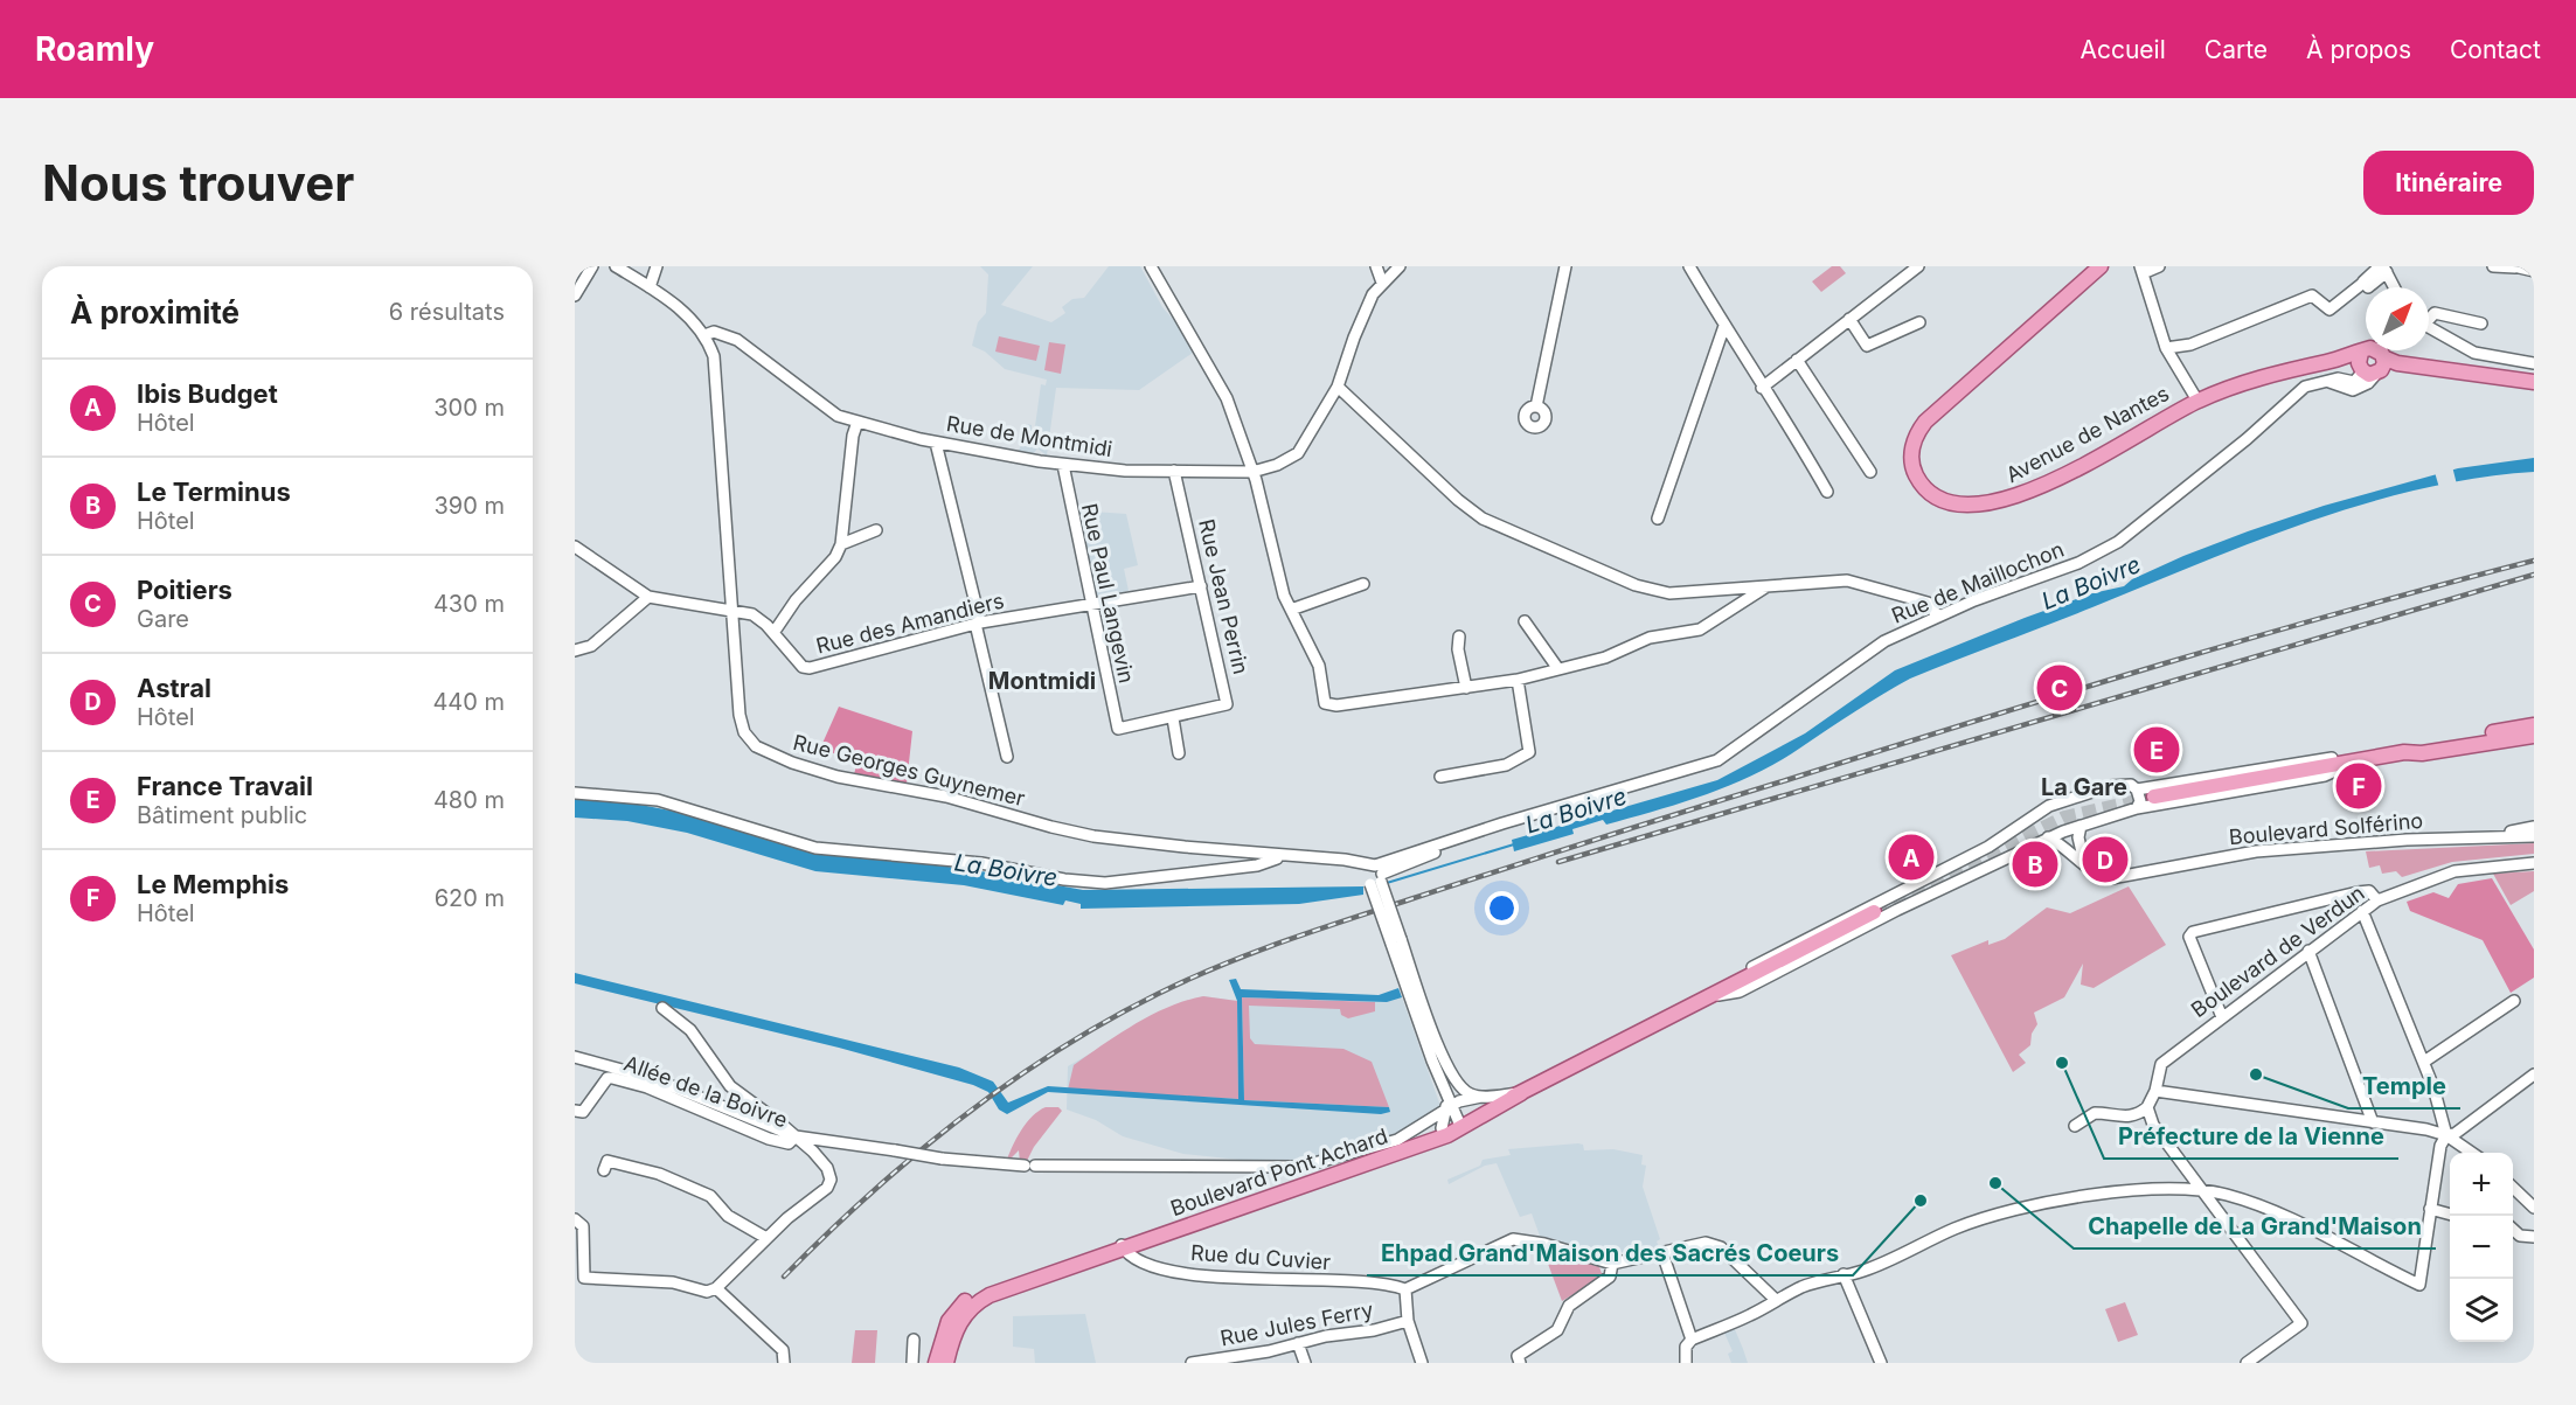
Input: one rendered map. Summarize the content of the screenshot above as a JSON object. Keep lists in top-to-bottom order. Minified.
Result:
{"streets":{"main road":["Avenue de Nantes","Boulevard Pont Achard"],"street":["Rue de Montmidi","Rue de Maillochon","Rue Paul Langevin","Rue Jean Perrin","Rue des Amandiers","Rue Georges Guynemer","Boulevard Solférino","Boulevard de Verdun","Allée de la Boivre","Rue du Cuvier","Rue Jules Ferry"]},"crossings":[["Avenue de Nantes","Rue de Maillochon"],["Rue de Montmidi","Rue Paul Langevin"],["Rue de Montmidi","Rue Jean Perrin"],["Rue de Montmidi","Rue Georges Guynemer"],["Rue de Maillochon","Rue Georges Guynemer"],["Rue Paul Langevin","Rue Jean Perrin"],["Rue Paul Langevin","Rue des Amandiers"],["Rue Jean Perrin","Rue des Amandiers"],["Rue des Amandiers","Rue Georges Guynemer"],["Boulevard Solférino","Boulevard Pont Achard"],["Boulevard Pont Achard","Rue du Cuvier"]],"districts":["Montmidi","La Gare"],"water":["La Boivre"],"places":["Préfecture de la Vienne","Temple","Chapelle de La Grand'Maison","Ehpad Grand'Maison des Sacrés Coeurs"],"north":"top right","page":{"header":"Roamly","nav":["Accueil","Carte","À propos","Contact"],"buttons":"Itinéraire","title":"Nous trouver","heading":["À proximité","6 résultats"],"list":[{"mark":"A","name":"Ibis Budget","note":"Hôtel","value":"300 m"},{"mark":"B","name":"Le Terminus","note":"Hôtel","value":"390 m"},{"mark":"C","name":"Poitiers","note":"Gare","value":"430 m"},{"mark":"D","name":"Astral","note":"Hôtel","value":"440 m"},{"mark":"E","name":"France Travail","note":"Bâtiment public","value":"480 m"},{"mark":"F","name":"Le Memphis","note":"Hôtel","value":"620 m"}],"pins":["C","E","F","A","D","B"],"map_buttons":["+","−"]}}
